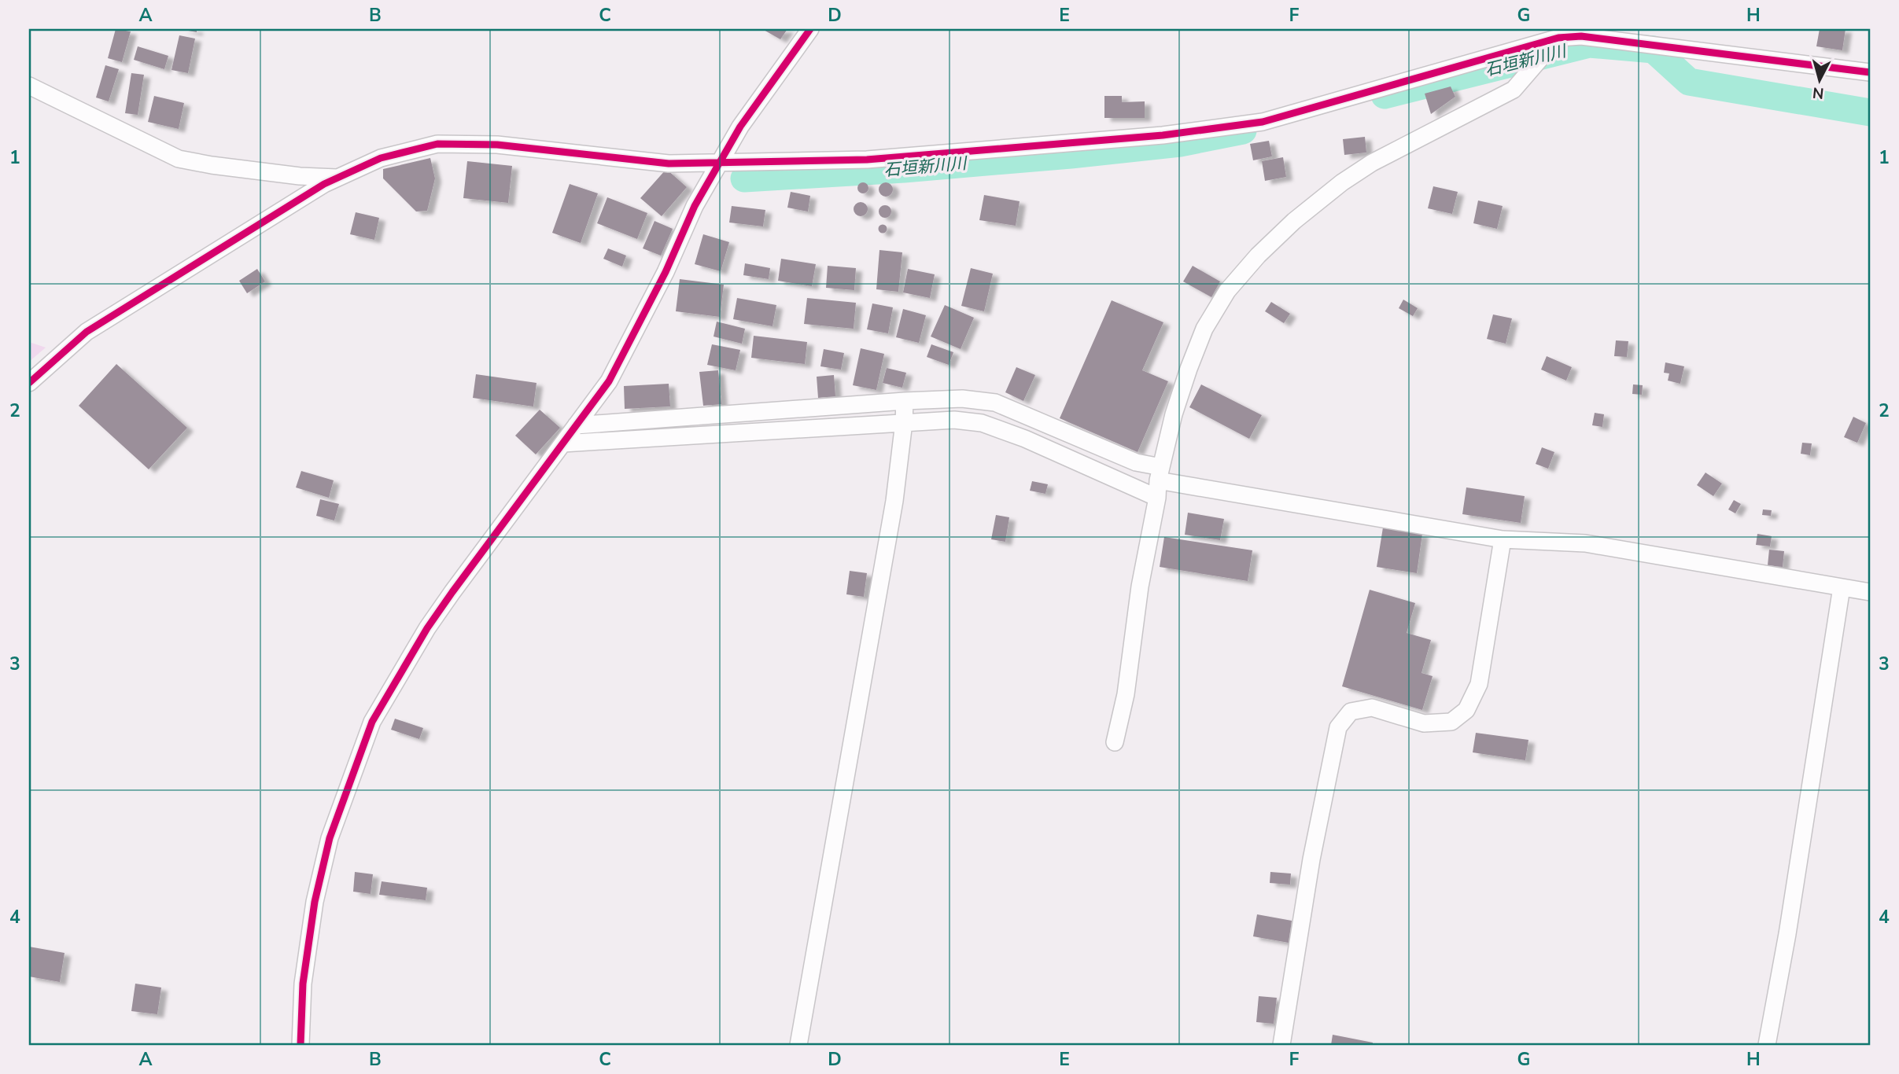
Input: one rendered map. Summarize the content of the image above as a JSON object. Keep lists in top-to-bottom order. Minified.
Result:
{"water":["石垣新川川"],"north":"bottom","grid":{"columns":["A","B","C","D","E","F","G","H"],"rows":["1","2","3","4"]}}
